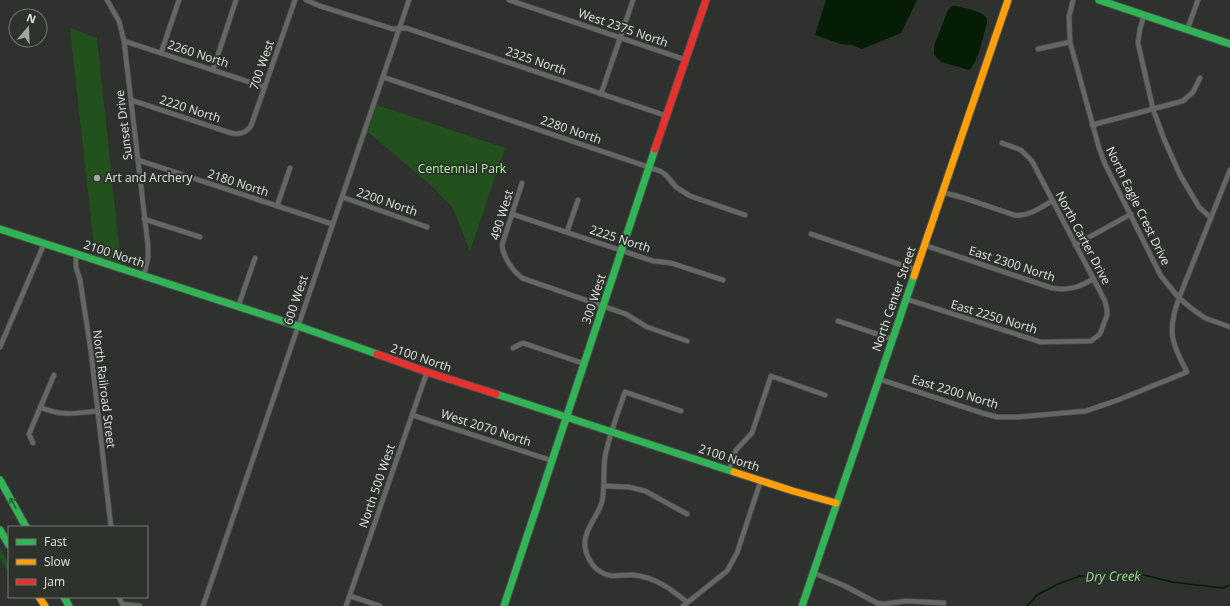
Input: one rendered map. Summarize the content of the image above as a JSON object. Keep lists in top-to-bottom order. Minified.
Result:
{"streets":{"main road":["2100 North","300 West","North Center Street"],"street":["West 2375 North","2260 North","2325 North","700 West","2220 North","Sunset Drive","2280 North","2180 North","2200 North","North Eagle Crest Drive","490 West","North Carter Drive","2225 North","East 2300 North","600 West","East 2250 North","North Railroad Street","East 2200 North","West 2070 North","North 500 West"]},"crossings":[["West 2375 North","300 West"],["2260 North","700 West"],["2260 North","Sunset Drive"],["2325 North","300 West"],["2325 North","600 West"],["700 West","2220 North"],["2220 North","Sunset Drive"],["Sunset Drive","2180 North"],["Sunset Drive","2100 North"],["2280 North","300 West"],["2280 North","600 West"],["2180 North","600 West"],["2200 North","600 West"],["North Eagle Crest Drive","East 2200 North"],["490 West","2225 North"],["490 West","300 West"],["North Carter Drive","East 2300 North"],["North Carter Drive","East 2250 North"],["2225 North","300 West"],["2100 North","300 West"],["2100 North","North Center Street"],["2100 North","600 West"],["2100 North","North Railroad Street"],["2100 North","North 500 West"],["East 2300 North","North Center Street"],["300 West","West 2070 North"],["North Center Street","East 2250 North"],["North Center Street","East 2200 North"],["West 2070 North","North 500 West"]],"water":["Dry Creek"],"parks":["Centennial Park"],"places":["Art and Archery"],"legend":["Fast","Slow","Jam"],"north":"top"}
